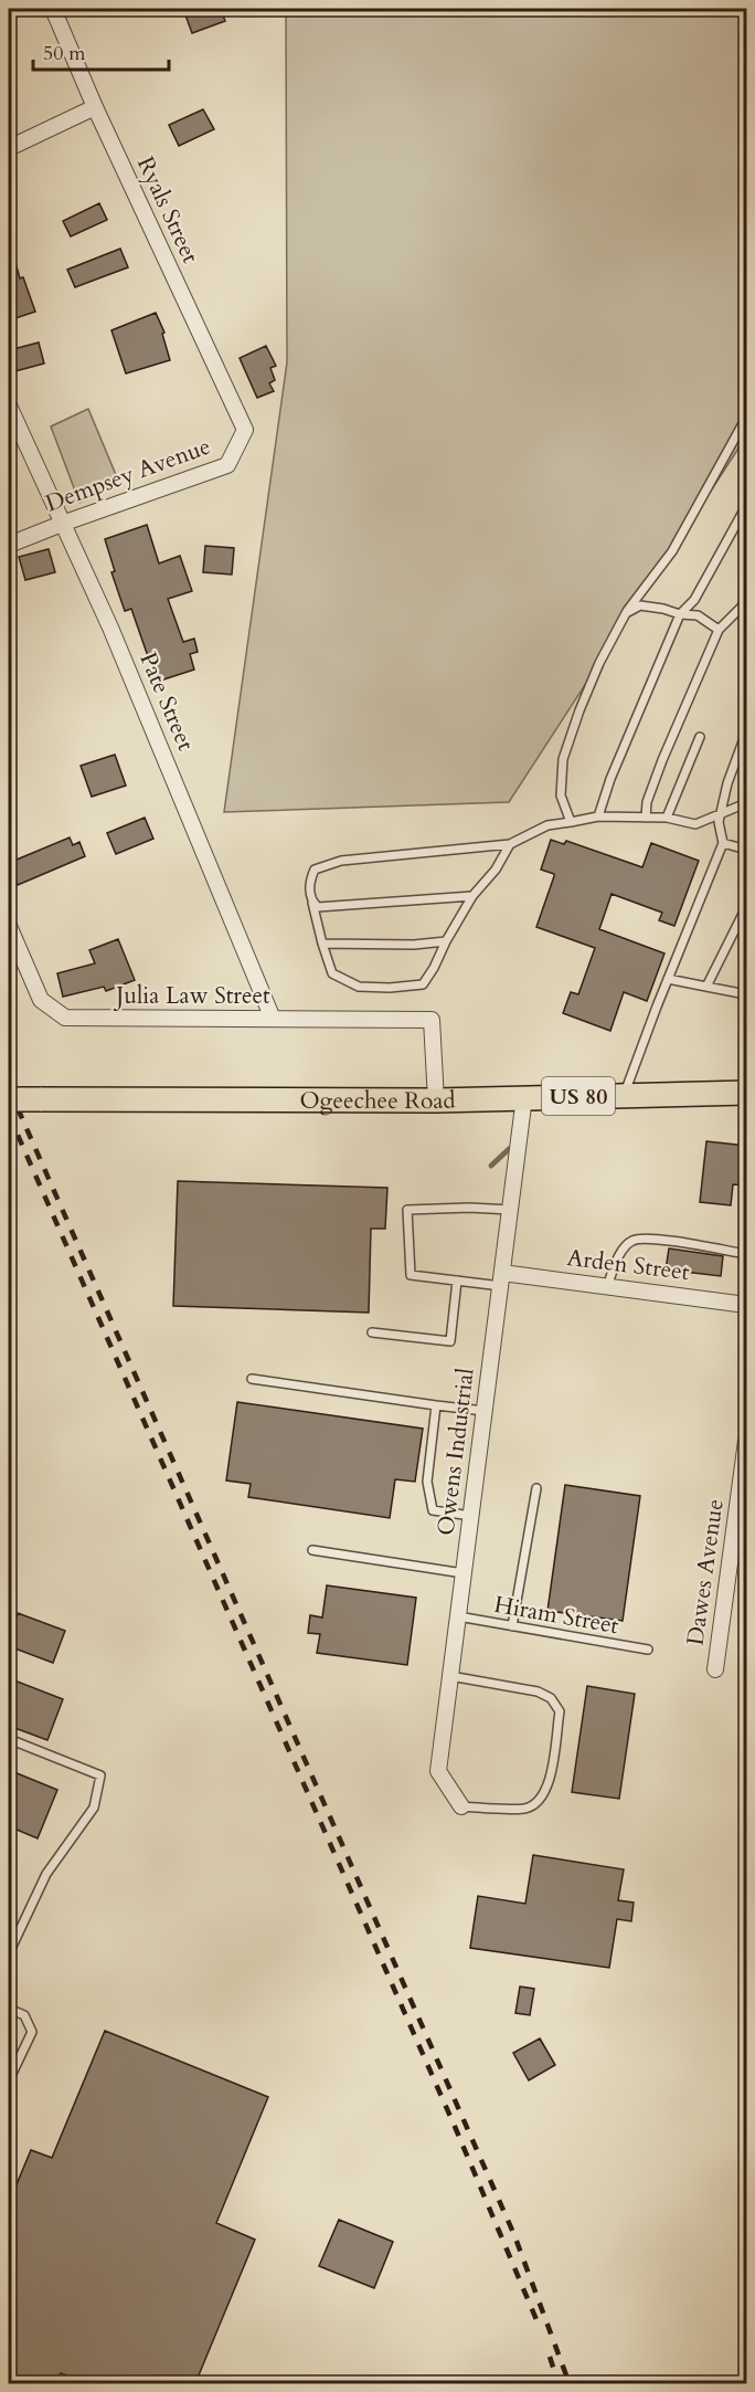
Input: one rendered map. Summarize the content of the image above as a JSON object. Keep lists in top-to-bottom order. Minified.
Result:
{"streets":{"main road":["US 80","Ogeechee Road"],"street":["Ryals Street","Dempsey Avenue","Pate Street","Julia Law Street","Arden Street","Owens Industrial","Dawes Avenue"],"lane":["Hiram Street"]},"crossings":[["Ryals Street","Dempsey Avenue"],["Dempsey Avenue","Pate Street"],["Pate Street","Julia Law Street"],["Julia Law Street","Ogeechee Road"],["Ogeechee Road","Owens Industrial"],["Arden Street","Owens Industrial"],["Owens Industrial","Hiram Street"]],"scale_bar":"50 m"}
